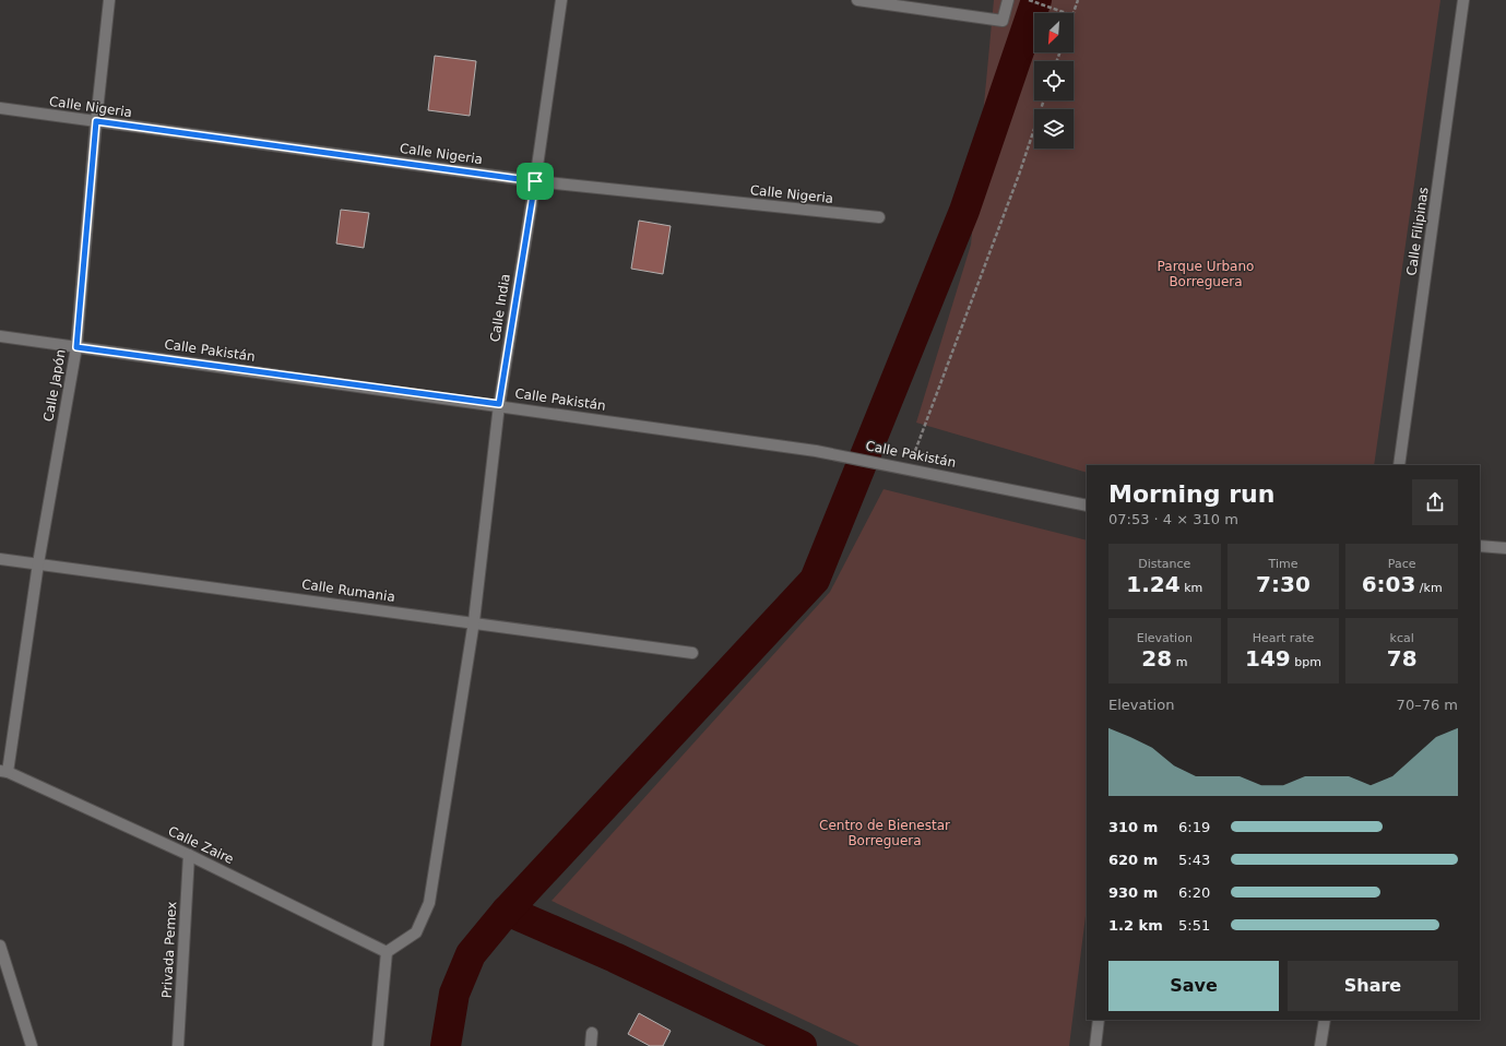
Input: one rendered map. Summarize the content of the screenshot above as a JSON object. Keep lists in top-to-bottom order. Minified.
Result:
{"streets":{"street":["Calle Nigeria","Calle Filipinas","Calle India","Calle Pakistán","Calle Japón","Calle Rumania","Calle Zaire","Privada Pemex"]},"crossings":[["Calle Nigeria","Calle India"],["Calle Nigeria","Calle Japón"],["Calle India","Calle Pakistán"],["Calle India","Calle Rumania"],["Calle India","Calle Zaire"],["Calle Pakistán","Calle Japón"],["Calle Japón","Calle Rumania"],["Calle Japón","Calle Zaire"],["Calle Zaire","Privada Pemex"]],"parks":["Parque Urbano Borreguera","Centro de Bienestar Borreguera"],"north":"bottom left","page":{"heading":["Morning run","07:53 · 4 × 310 m"],"stats":[["Distance","1.24 km"],["Time","7:30"],["Pace","6:03 /km"],["Elevation","28 m"],["Heart rate","149 bpm"],["kcal","78"]],"chart":["Elevation","70–76 m"],"list":[{"name":"310 m","note":"6:19"},{"name":"620 m","note":"5:43"},{"name":"930 m","note":"6:20"},{"name":"1.2 km","note":"5:51"}],"buttons":["Save","Share"]}}
